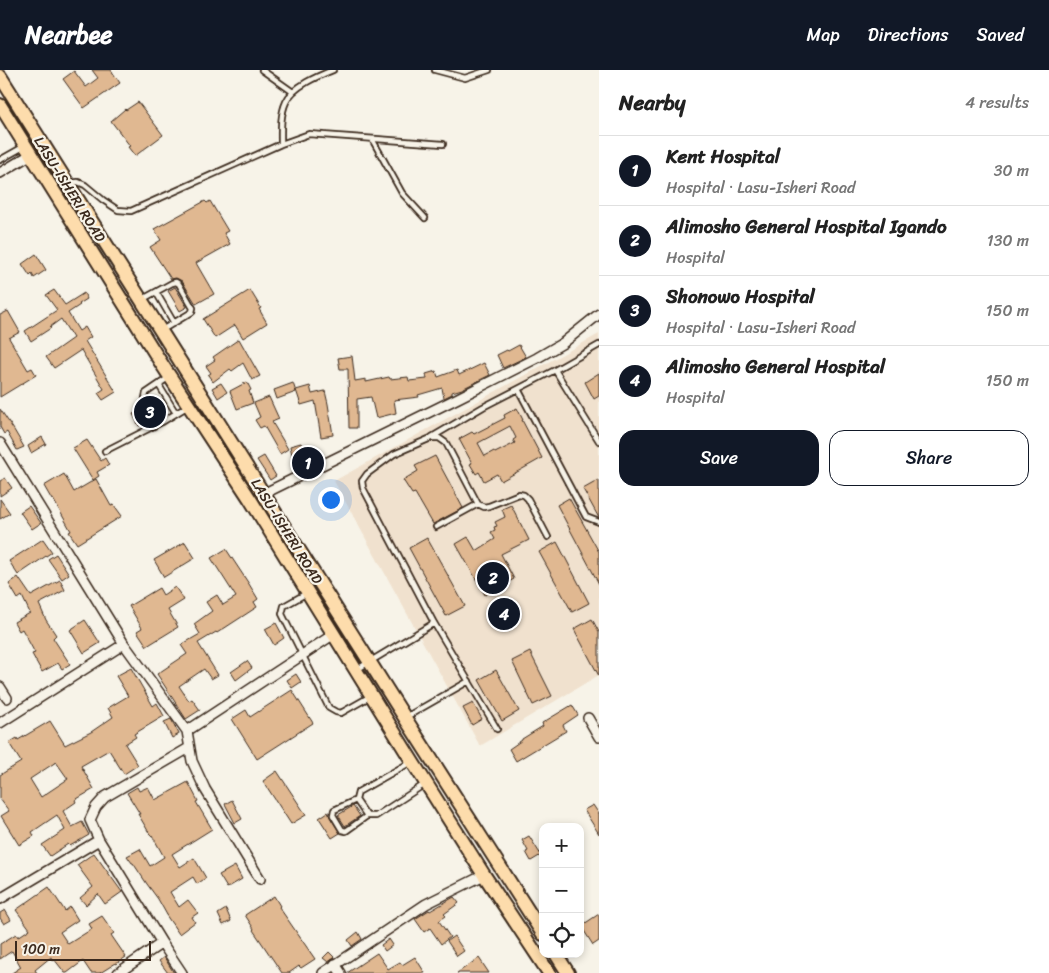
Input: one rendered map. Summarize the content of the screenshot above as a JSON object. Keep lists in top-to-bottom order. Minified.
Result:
{"streets":{"main road":["LASU-ISHERI ROAD"]},"scale_bar":"100 m","page":{"header":"Nearbee","nav":["Map","Directions","Saved"],"heading":["Nearby","4 results"],"list":[{"mark":"1","name":"Kent Hospital","note":"Hospital · Lasu-Isheri Road","value":"30 m"},{"mark":"2","name":"Alimosho General Hospital Igando","note":"Hospital","value":"130 m"},{"mark":"3","name":"Shonowo Hospital","note":"Hospital · Lasu-Isheri Road","value":"150 m"},{"mark":"4","name":"Alimosho General Hospital","note":"Hospital","value":"150 m"}],"pins":["3","1","2","4"],"buttons":["Save","Share"],"map_buttons":["+","−"],"scale":"100 m"}}
